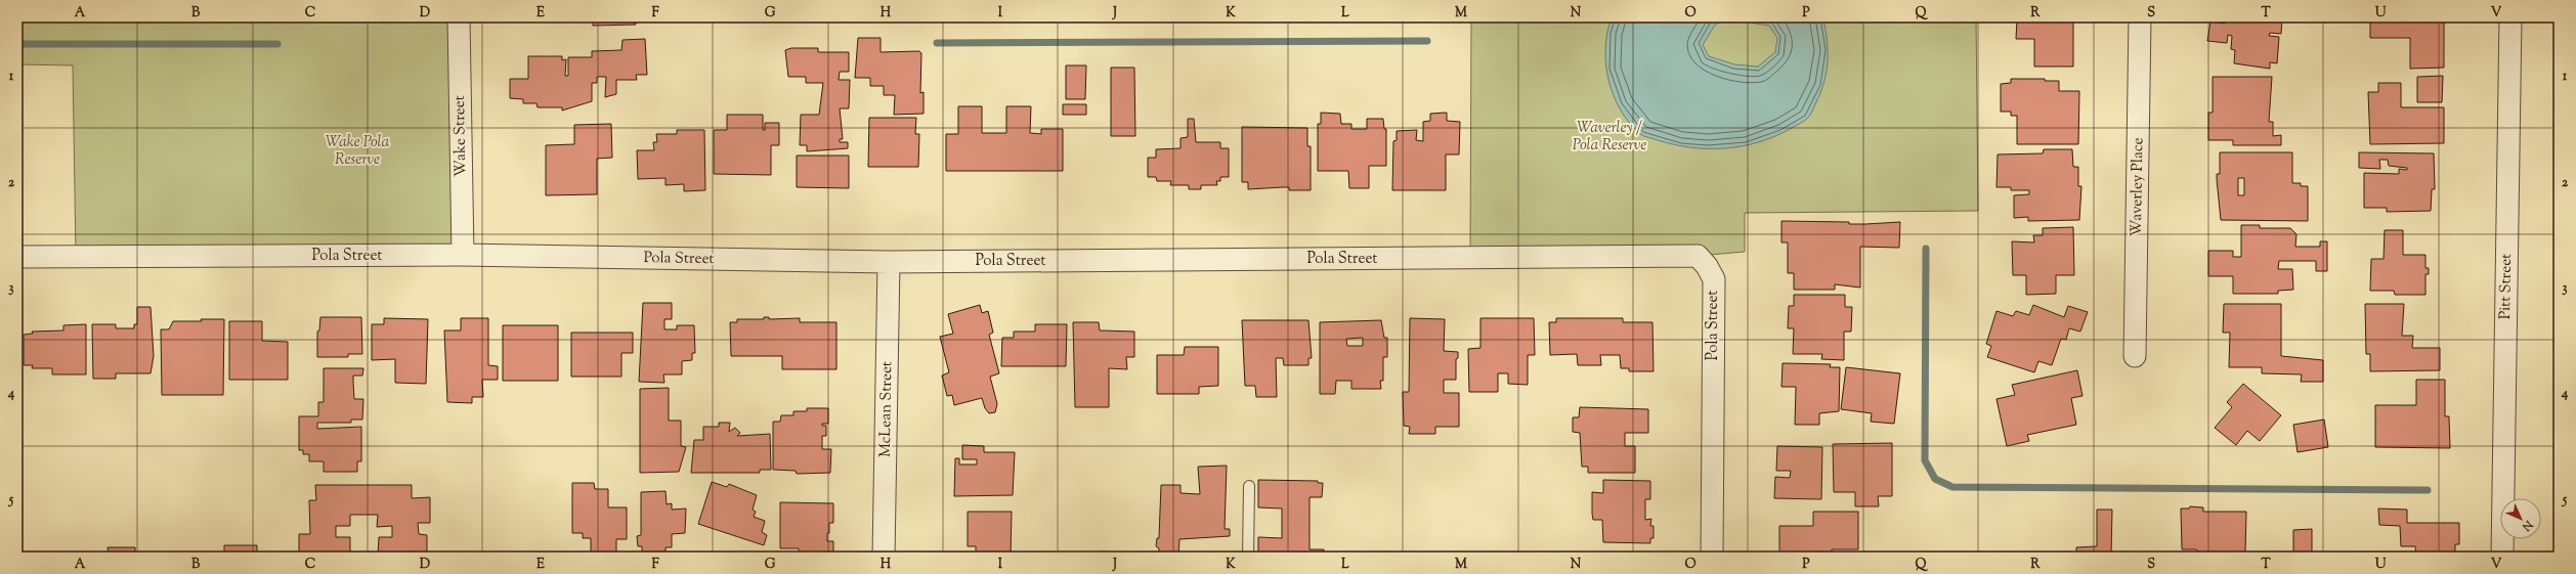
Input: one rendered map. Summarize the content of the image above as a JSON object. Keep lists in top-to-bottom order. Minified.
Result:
{"streets":{"street":["Wake Street","Waverley Place","Pola Street","Pitt Street","McLean Street"]},"crossings":[["Wake Street","Pola Street"],["Pola Street","McLean Street"]],"parks":["Waverley / Pola Reserve","Wake Pola Reserve"],"north":"bottom right","grid":{"columns":["A","B","C","D","E","F","G","H","I","J","K","L","M","N","O","P","Q","R","S","T","U","V"],"rows":["1","2","3","4","5"]}}
